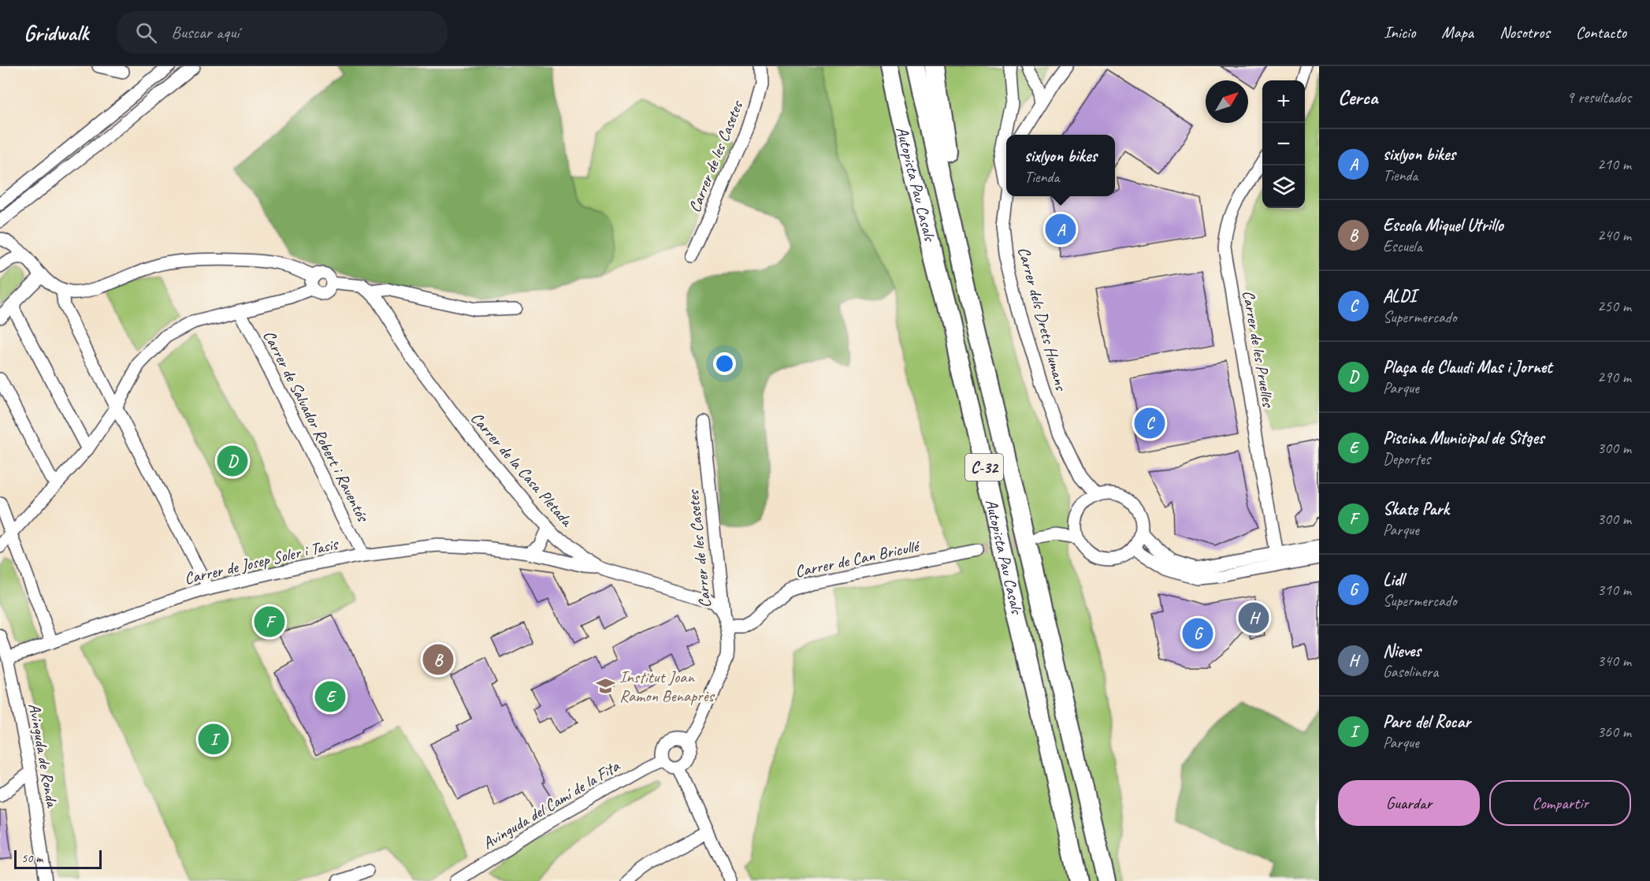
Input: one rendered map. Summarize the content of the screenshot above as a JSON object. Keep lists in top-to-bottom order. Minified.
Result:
{"streets":{"highway":["Autopista Pau Casals","C-32"],"street":["Carrer de les Casetes","Carrer dels Drets Humans","Carrer de les Pruelles","Carrer de Salvador Robert i Raventós","Carrer de la Casa Pletada","Carrer de Can Bricullé","Carrer de Josep Soler i Tasis","Avinguda de Ronda","Avinguda del Camí de la Fita"]},"crossings":[["Carrer de les Casetes","Carrer de la Casa Pletada"],["Carrer de les Casetes","Carrer de Can Bricullé"],["Carrer de Salvador Robert i Raventós","Carrer de Josep Soler i Tasis"],["Carrer de la Casa Pletada","Carrer de Can Bricullé"],["Carrer de la Casa Pletada","Carrer de Josep Soler i Tasis"],["Carrer de Josep Soler i Tasis","Avinguda de Ronda"]],"places":{"school or university":["Institut Joan Ramon Benaprès"]},"scale_bar":"50 m","north":"top right","page":{"header":"Gridwalk","search":"Buscar aquí","nav":["Inicio","Mapa","Nosotros","Contacto"],"heading":["Cerca","9 resultados"],"map_buttons":["+","−"],"list":[{"mark":"A","name":"sixlyon bikes","note":"Tienda","value":"210 m"},{"mark":"B","name":"Escola Miquel Utrillo","note":"Escuela","value":"240 m"},{"mark":"C","name":"ALDI","note":"Supermercado","value":"250 m"},{"mark":"D","name":"Plaça de Claudi Mas i Jornet","note":"Parque","value":"290 m"},{"mark":"E","name":"Piscina Municipal de Sitges","note":"Deportes","value":"300 m"},{"mark":"F","name":"Skate Park","note":"Parque","value":"300 m"},{"mark":"G","name":"Lidl","note":"Supermercado","value":"310 m"},{"mark":"H","name":"Nieves","note":"Gasolinera","value":"340 m"},{"mark":"I","name":"Parc del Rocar","note":"Parque","value":"360 m"}],"popup":["sixlyon bikes","Tienda"],"pins":["A","C","D","H","F","G","B","E","I"],"buttons":["Guardar","Compartir"],"scale":"50 m"}}
